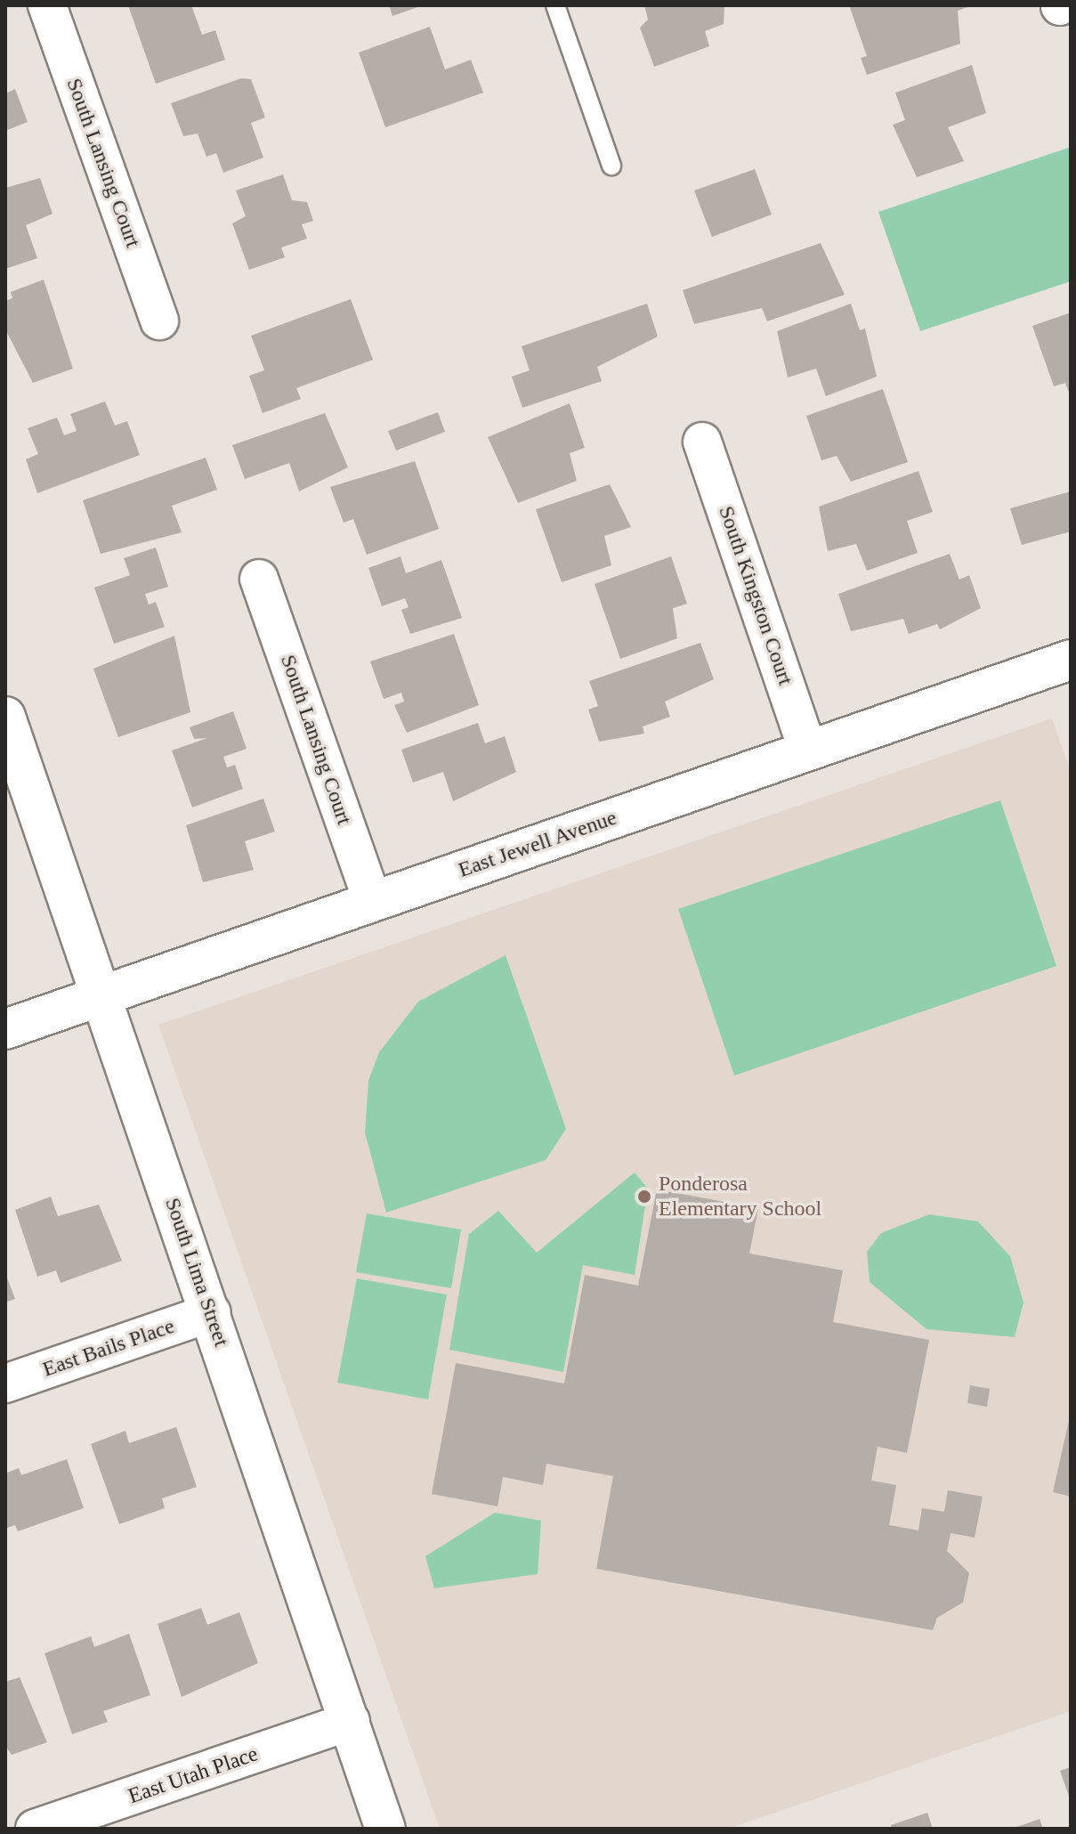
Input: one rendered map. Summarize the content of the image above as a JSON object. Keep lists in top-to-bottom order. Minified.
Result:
{"streets":{"street":["South Lansing Court","South Kingston Court","East Jewell Avenue","South Lima Street","East Bails Place","East Utah Place"]},"crossings":[["South Lansing Court","East Jewell Avenue"],["South Kingston Court","East Jewell Avenue"],["East Jewell Avenue","South Lima Street"],["South Lima Street","East Bails Place"],["South Lima Street","East Utah Place"]],"places":["Ponderosa Elementary School"]}
